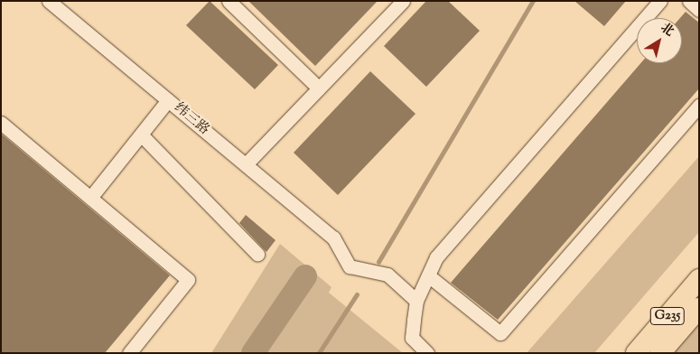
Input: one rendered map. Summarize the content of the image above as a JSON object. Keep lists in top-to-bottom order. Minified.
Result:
{"streets":{"highway":["G235"],"street":["纬三路"]},"north":"top right"}
